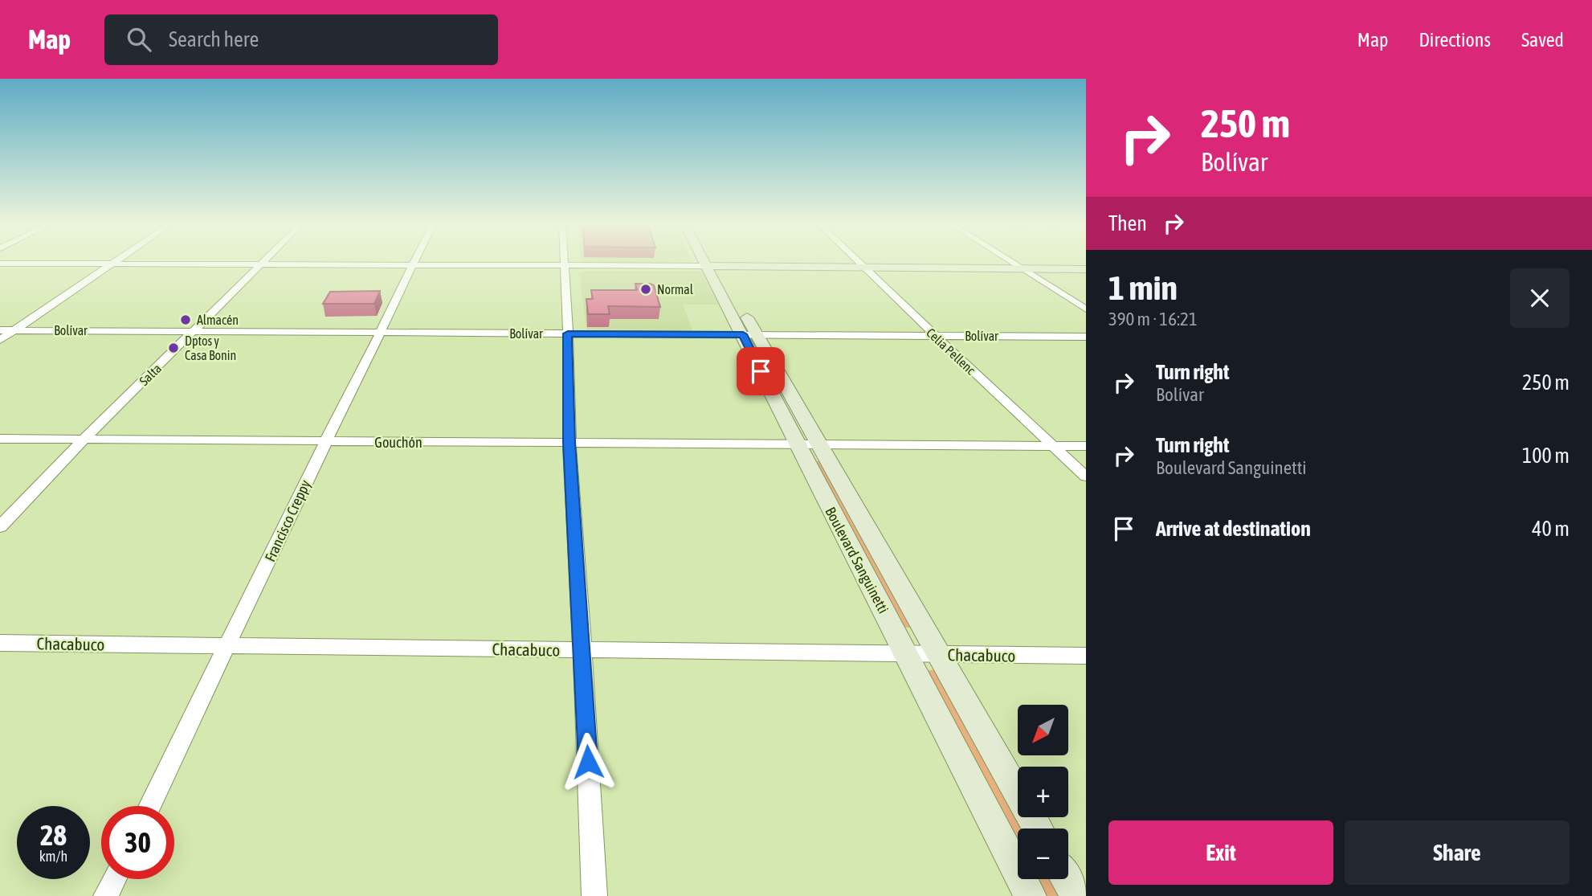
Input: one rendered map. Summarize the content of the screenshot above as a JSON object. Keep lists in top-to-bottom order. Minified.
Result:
{"streets":{"street":["Bolívar","Celia Pellenc","Salta","Gouchón","Francisco Creppy","Boulevard Sanguinetti","Chacabuco"]},"crossings":[["Bolívar","Celia Pellenc"],["Bolívar","Salta"],["Bolívar","Francisco Creppy"],["Bolívar","Boulevard Sanguinetti"],["Celia Pellenc","Gouchón"],["Salta","Gouchón"],["Gouchón","Francisco Creppy"],["Gouchón","Boulevard Sanguinetti"],["Francisco Creppy","Chacabuco"],["Boulevard Sanguinetti","Chacabuco"]],"places":["Normal","Almacén","Dptos y Casa Bonin"],"north":"bottom left","page":{"header":"Map","search":"Search here","nav":["Map","Directions","Saved"],"turn":["250 m","Bolívar"],"then":"Then","heading":["1 min","390 m · 16:21"],"list":[{"name":"Turn right","note":"Bolívar","value":"250 m"},{"name":"Turn right","note":"Boulevard Sanguinetti","value":"100 m"},{"name":"Arrive at destination","value":"40 m"}],"map_buttons":["+","−"],"speed":"28 km/h","limit":"30","buttons":["Exit","Share"]}}
